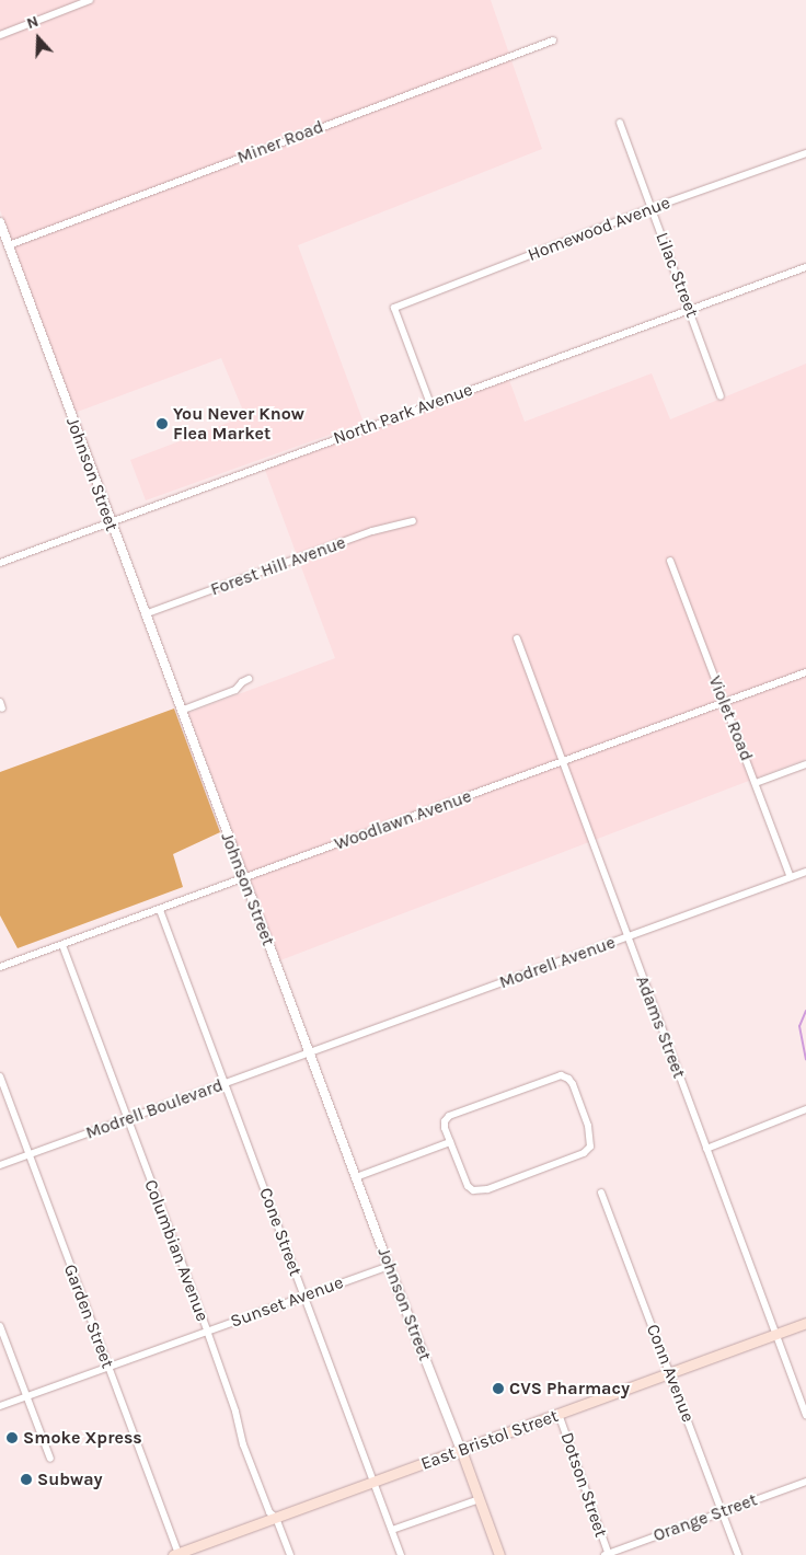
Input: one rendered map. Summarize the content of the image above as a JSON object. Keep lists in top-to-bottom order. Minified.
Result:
{"streets":{"main road":["Johnson Street","East Bristol Street"],"street":["Miner Road","Homewood Avenue","Lilac Street","North Park Avenue","Forest Hill Avenue","Violet Road","Woodlawn Avenue","Modrell Avenue","Adams Street","Modrell Boulevard","Cone Street","Columbian Avenue","Sunset Avenue","Garden Street","Conn Avenue","Dotson Street","Orange Street"]},"crossings":[["Miner Road","Johnson Street"],["Homewood Avenue","Lilac Street"],["Homewood Avenue","North Park Avenue"],["Lilac Street","North Park Avenue"],["North Park Avenue","Johnson Street"],["Johnson Street","Forest Hill Avenue"],["Johnson Street","Woodlawn Avenue"],["Johnson Street","Modrell Avenue"],["Johnson Street","Modrell Boulevard"],["Johnson Street","Sunset Avenue"],["Johnson Street","East Bristol Street"],["Violet Road","Woodlawn Avenue"],["Violet Road","Modrell Avenue"],["Woodlawn Avenue","Adams Street"],["Woodlawn Avenue","Cone Street"],["Woodlawn Avenue","Columbian Avenue"],["Modrell Avenue","Adams Street"],["Modrell Avenue","Modrell Boulevard"],["Adams Street","East Bristol Street"],["Modrell Boulevard","Cone Street"],["Modrell Boulevard","Columbian Avenue"],["Modrell Boulevard","Garden Street"],["Cone Street","Sunset Avenue"],["Cone Street","East Bristol Street"],["Columbian Avenue","Sunset Avenue"],["Columbian Avenue","East Bristol Street"],["Sunset Avenue","Garden Street"],["Garden Street","East Bristol Street"],["Conn Avenue","East Bristol Street"],["Conn Avenue","Orange Street"],["East Bristol Street","Dotson Street"],["Dotson Street","Orange Street"]],"places":["You Never Know Flea Market","CVS Pharmacy","Smoke Xpress","Subway"],"north":"top"}
